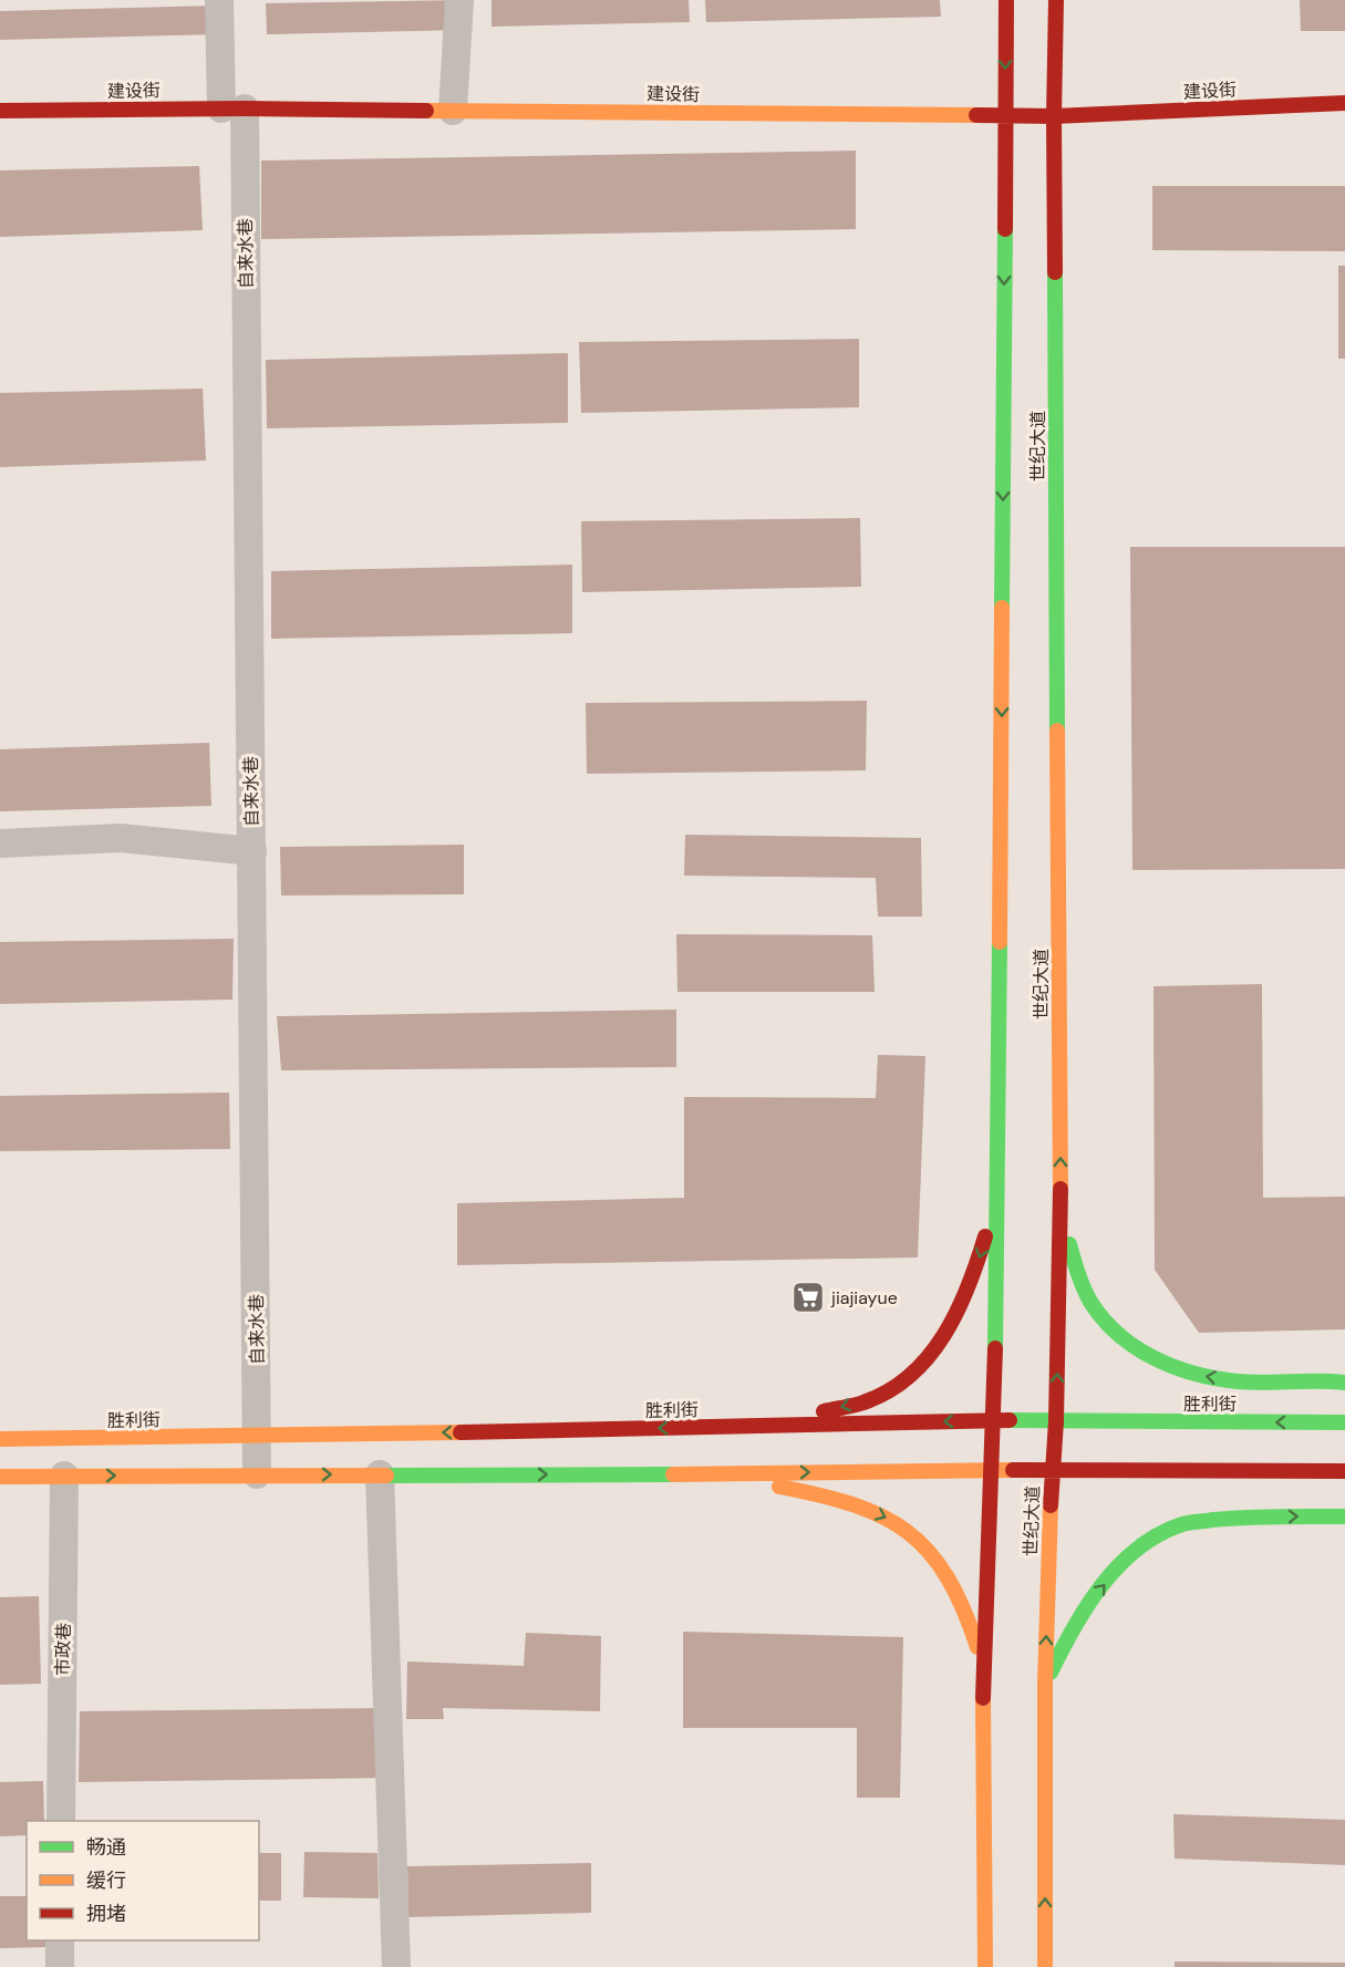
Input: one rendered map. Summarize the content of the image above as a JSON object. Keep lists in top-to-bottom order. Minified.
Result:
{"streets":{"main road":["建设街","世纪大道","胜利街"],"street":["自来水巷","市政巷"]},"crossings":[["建设街","自来水巷"],["建设街","世纪大道"],["自来水巷","胜利街"],["世纪大道","胜利街"]],"places":{"supermarket":["jiajiayue"]},"legend":["畅通","缓行","拥堵"]}
